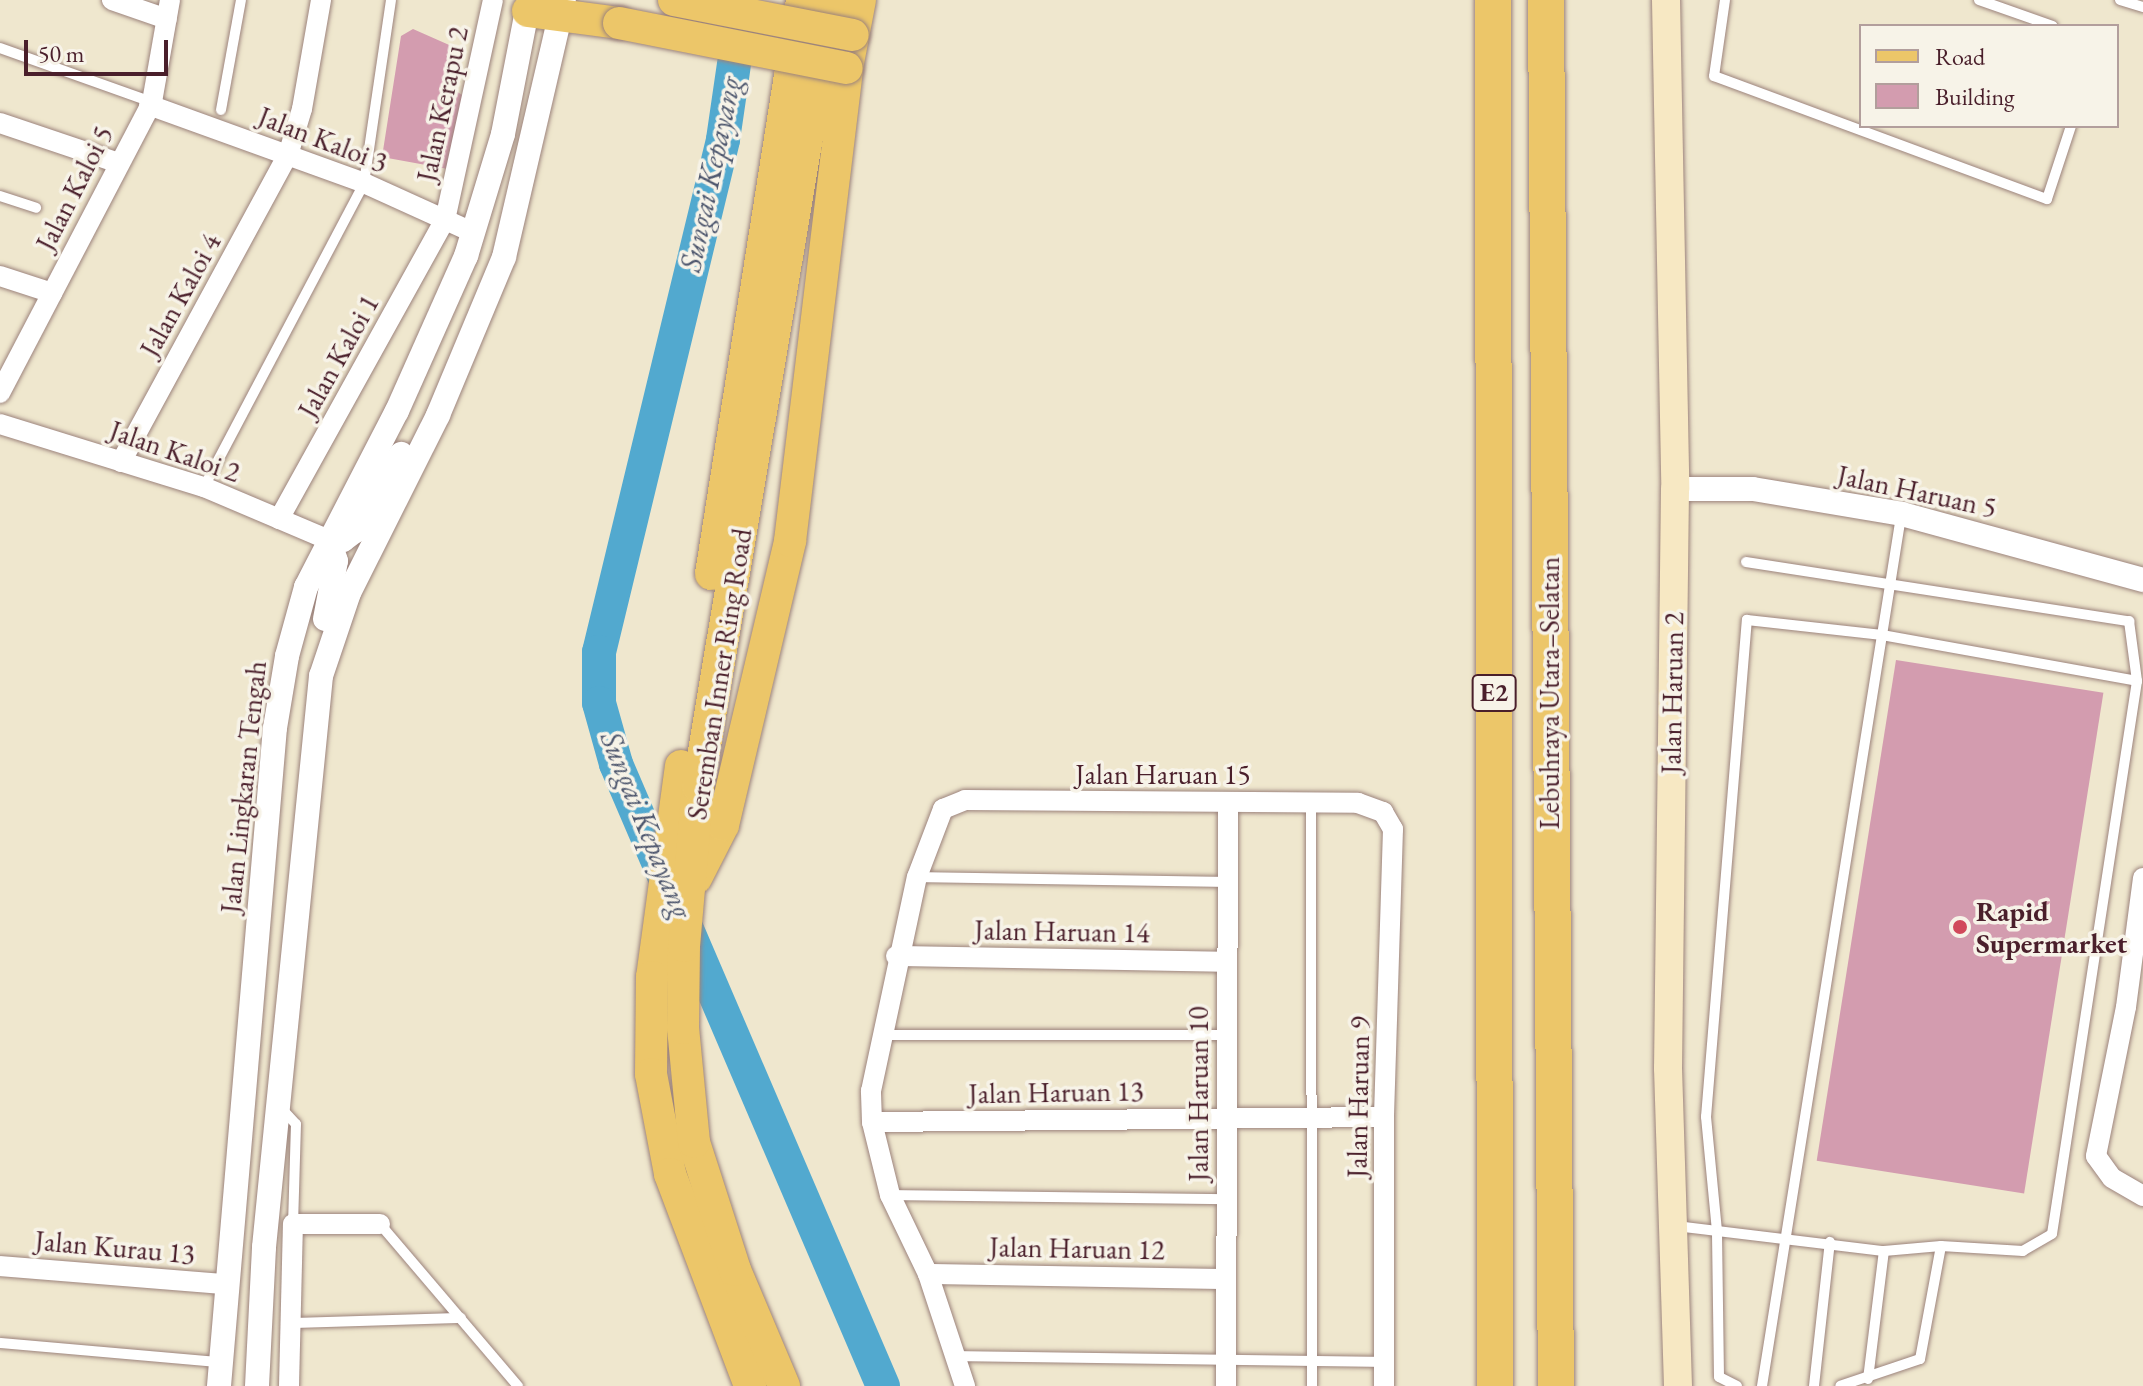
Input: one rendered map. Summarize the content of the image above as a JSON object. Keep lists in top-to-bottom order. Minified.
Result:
{"streets":{"highway":["E2","Lebuhraya Utara–Selatan"],"main road":["Seremban Inner Ring Road","Jalan Haruan 2"],"street":["Jalan Kerapu 2","Jalan Kaloi 3","Jalan Kaloi 5","Jalan Kaloi 4","Jalan Kaloi 1","Jalan Kaloi 2","Jalan Haruan 5","Jalan Haruan 15","Jalan Lingkaran Tengah","Jalan Haruan 14","Jalan Haruan 13","Jalan Haruan 10","Jalan Haruan 9","Jalan Kurau 13","Jalan Haruan 12"]},"crossings":[["Jalan Kerapu 2","Jalan Kaloi 3"],["Jalan Kerapu 2","Jalan Kaloi 1"],["Jalan Kaloi 3","Jalan Kaloi 5"],["Jalan Kaloi 3","Jalan Kaloi 4"],["Jalan Kaloi 3","Jalan Kaloi 1"],["Jalan Kaloi 3","Jalan Lingkaran Tengah"],["Jalan Kaloi 4","Jalan Kaloi 2"],["Jalan Kaloi 1","Jalan Kaloi 2"],["Jalan Kaloi 2","Jalan Lingkaran Tengah"],["Jalan Haruan 5","Jalan Haruan 2"],["Jalan Haruan 15","Jalan Haruan 10"],["Jalan Haruan 15","Jalan Haruan 9"],["Jalan Lingkaran Tengah","Jalan Kurau 13"],["Jalan Haruan 14","Jalan Haruan 10"],["Jalan Haruan 13","Jalan Haruan 10"],["Jalan Haruan 13","Jalan Haruan 9"],["Jalan Haruan 10","Jalan Haruan 12"]],"water":["Sungai Kepayang"],"places":["Rapid Supermarket"],"legend":["Road","Building"],"scale_bar":"50 m"}
